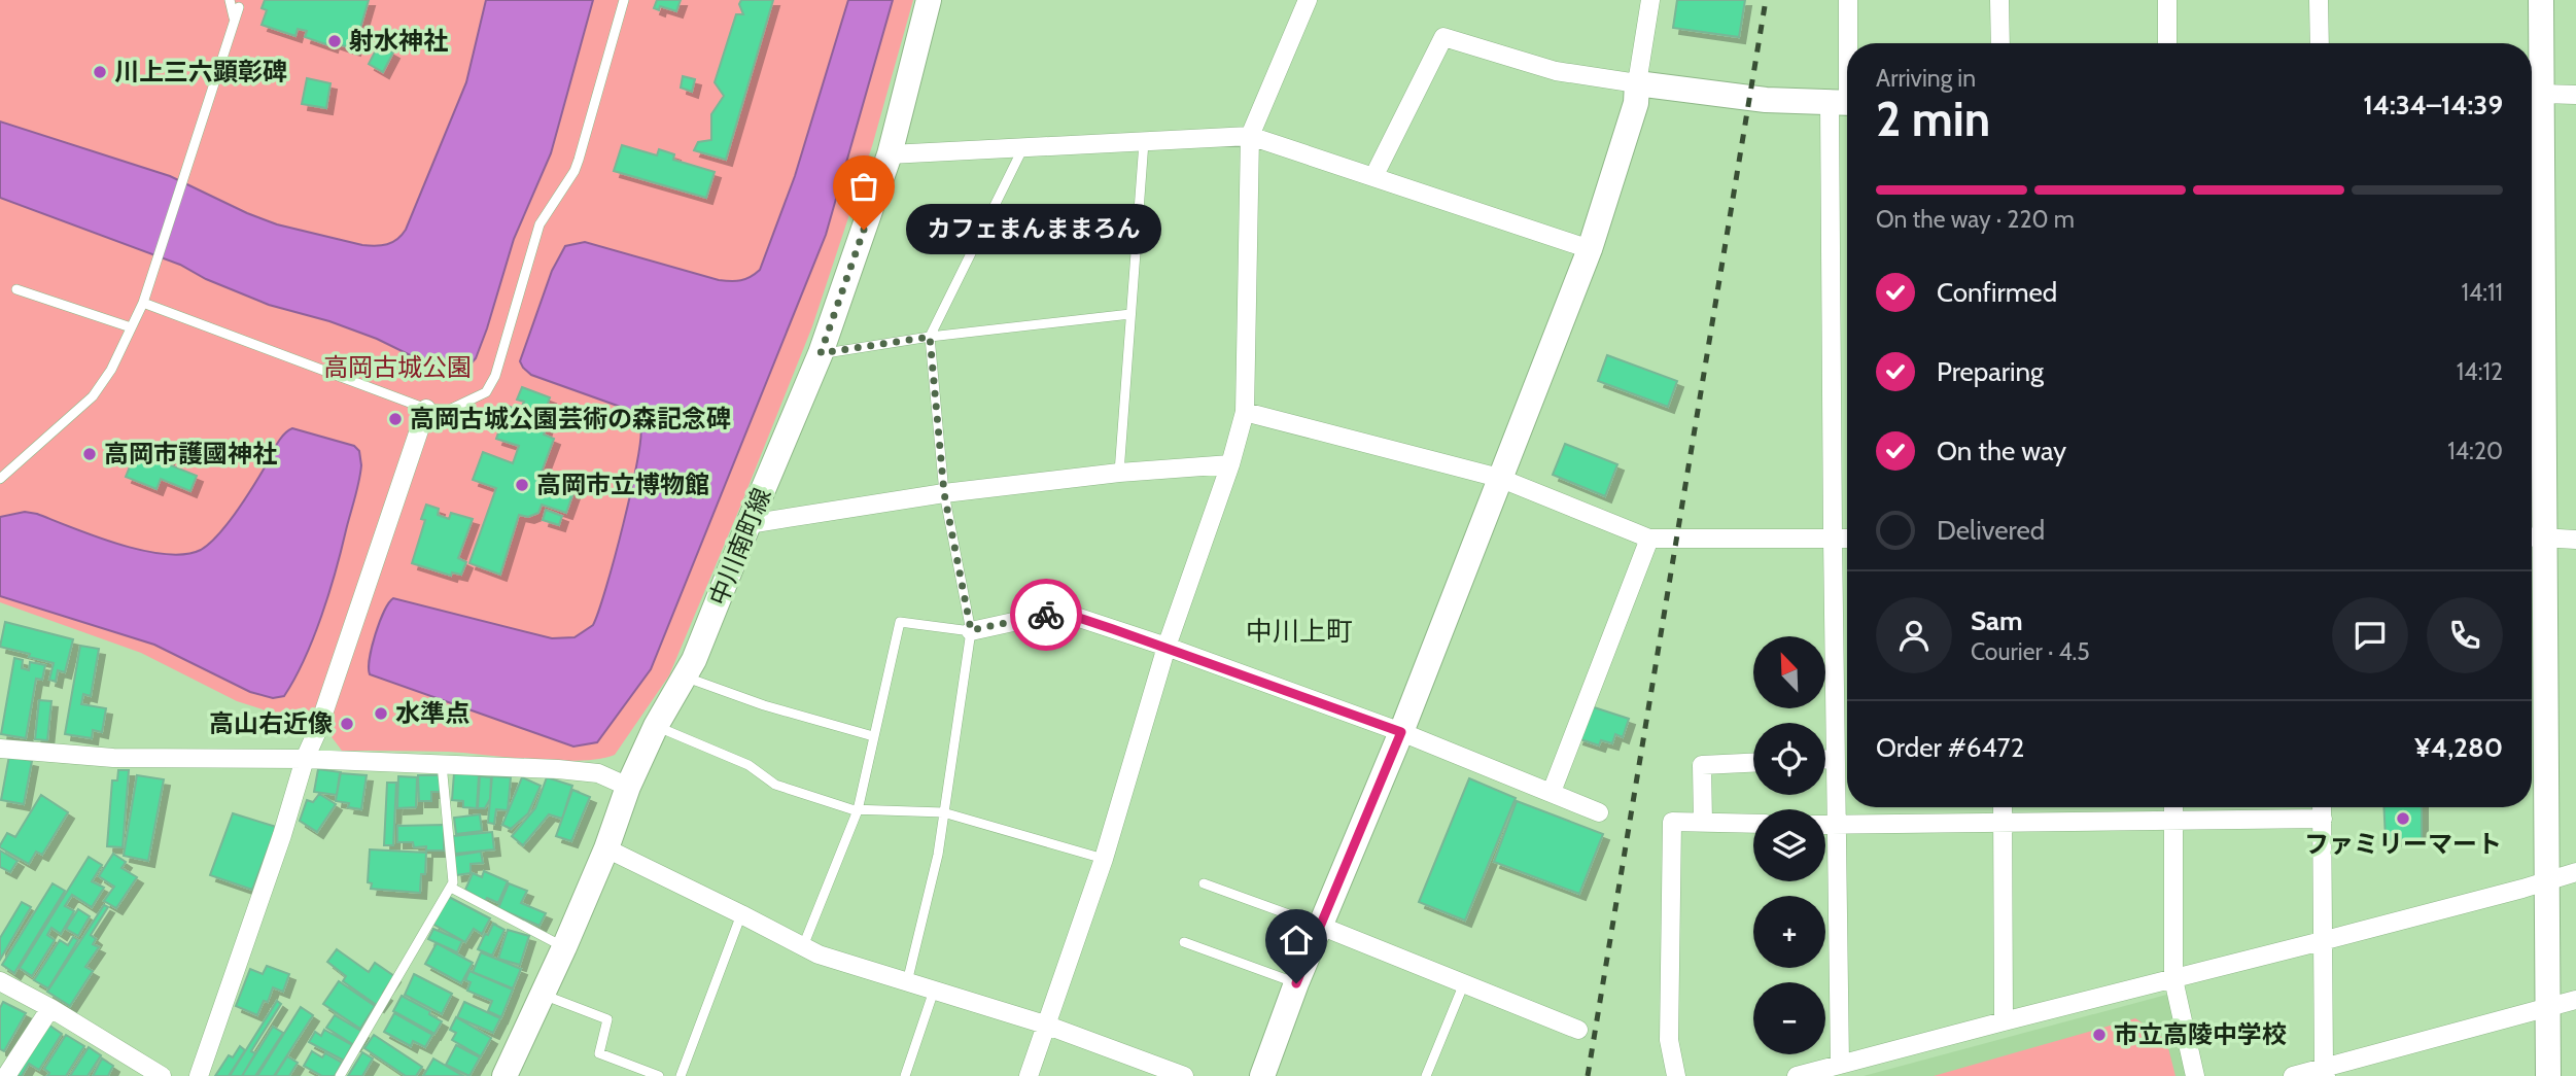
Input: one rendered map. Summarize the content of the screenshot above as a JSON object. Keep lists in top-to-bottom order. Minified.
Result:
{"streets":{"street":["中川南町線"]},"districts":["中川上町"],"parks":["高岡古城公園"],"places":["射水神社","川上三六顕彰碑","カフェまんままろん","高岡古城公園芸術の森記念碑","高岡市護國神社","高岡市立博物館","水準点","高山右近像","ファミリーマート","市立高陵中学校"],"north":"top left","page":{"heading":["2 min","Arriving in","14:34–14:39"],"panel":["Sam","Courier · 4.5","Order #6472","¥4,280"],"bar":"On the way · 220 m","bubble":"カフェまんままろん","list":[["Confirmed","14:11"],["Preparing","14:12"],["On the way","14:20"],"Delivered"],"map_buttons":["+","−"]}}
